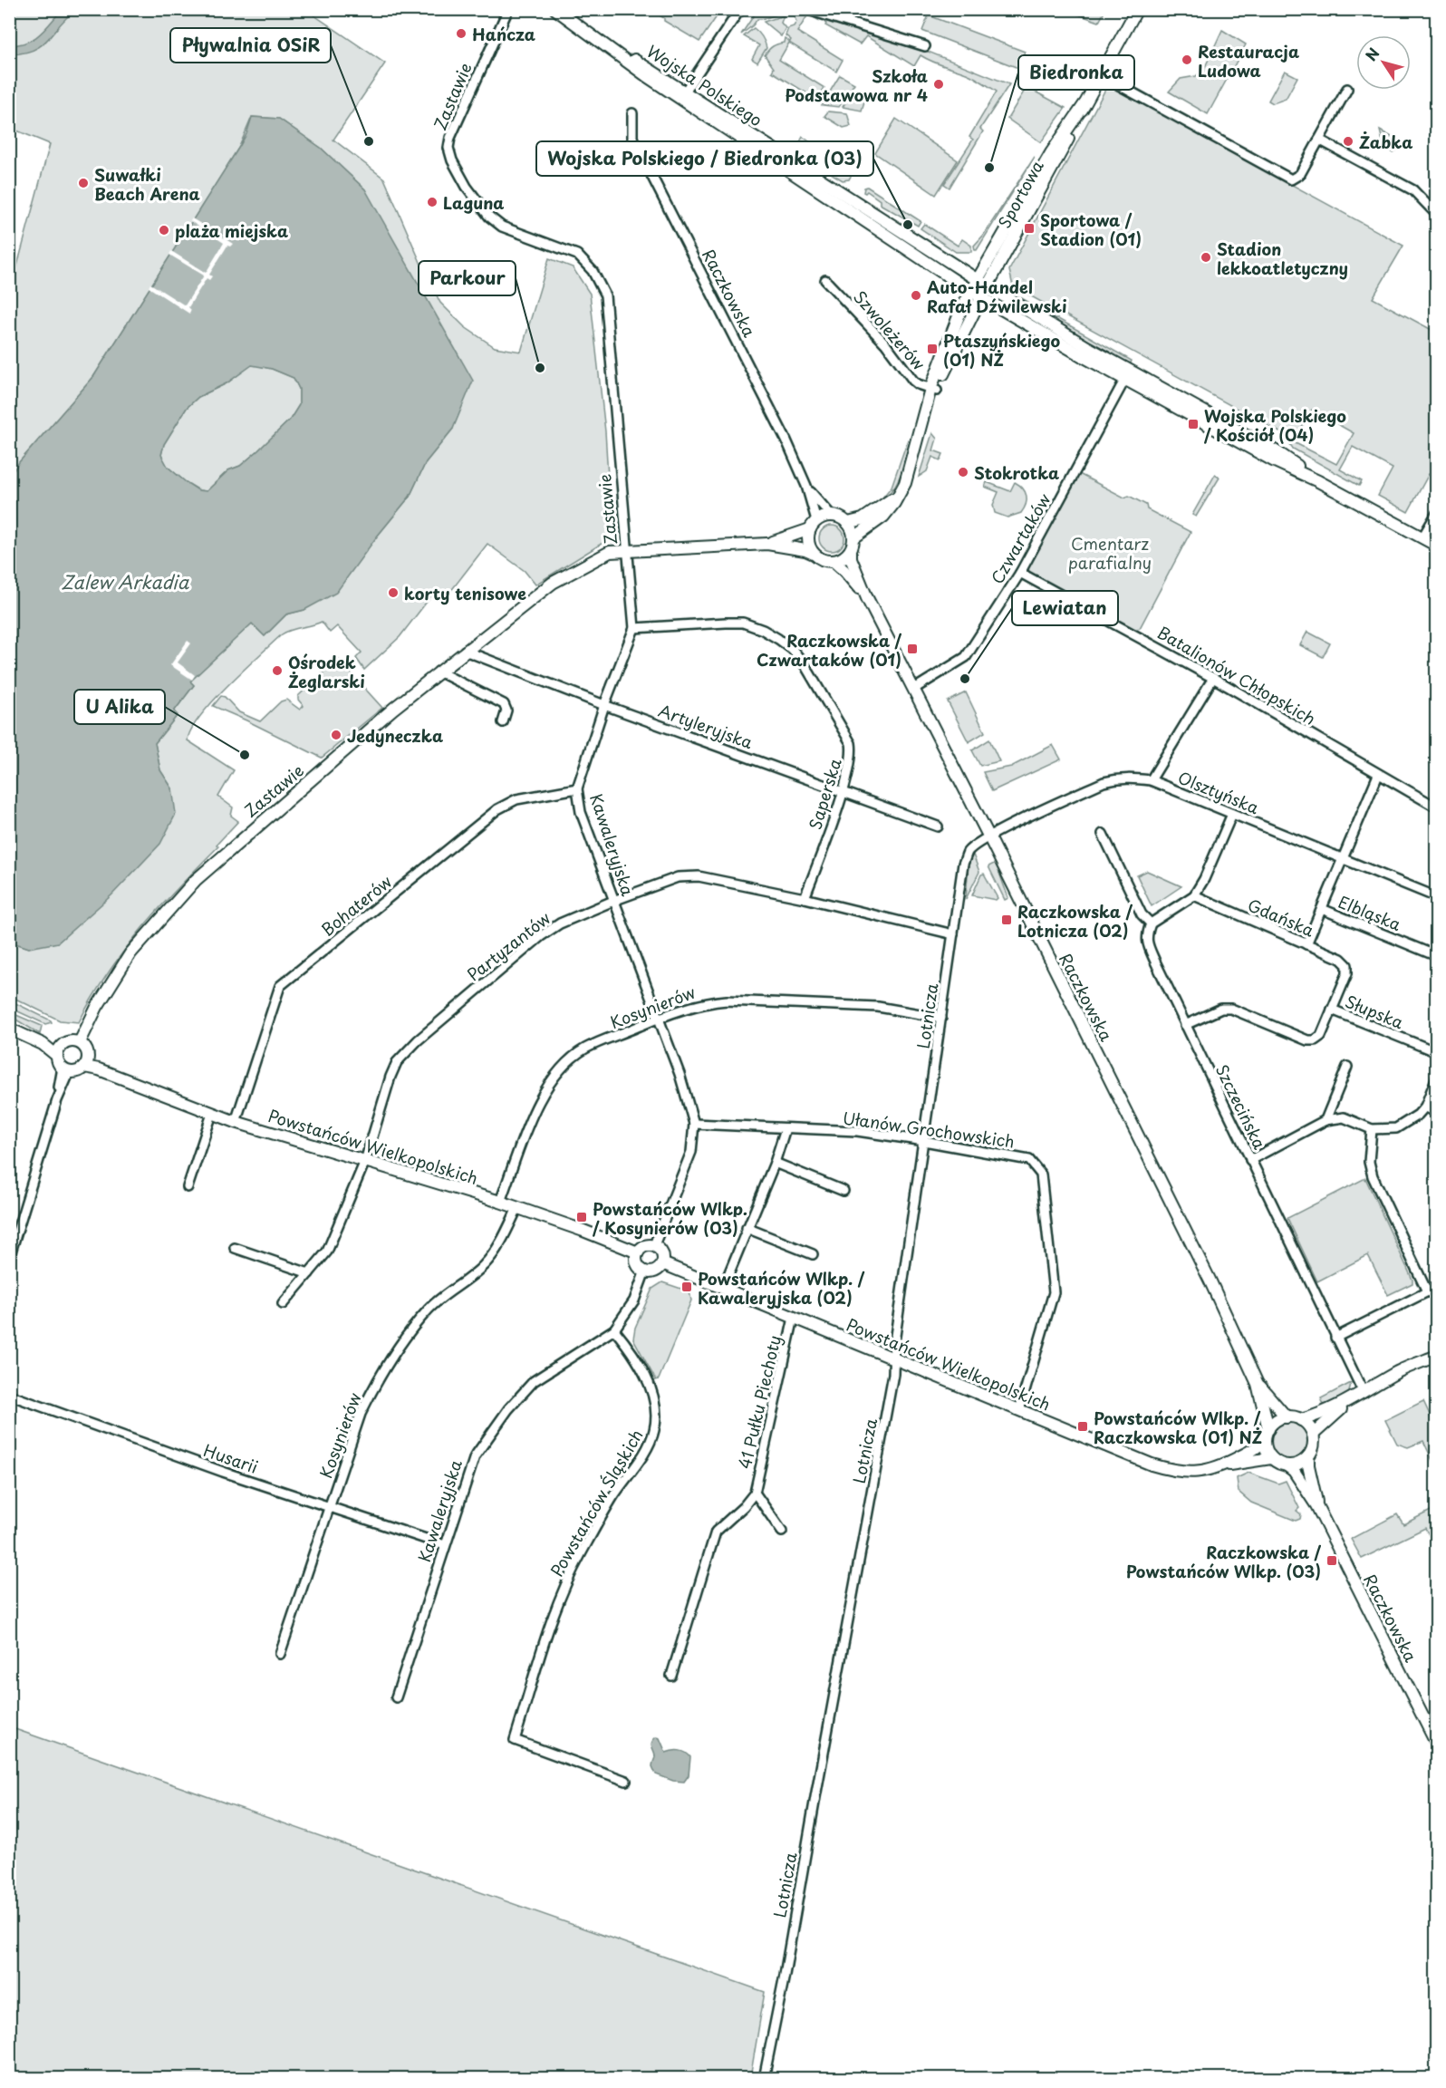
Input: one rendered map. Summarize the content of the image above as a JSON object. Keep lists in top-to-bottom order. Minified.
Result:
{"streets":{"street":["Wojska Polskiego","Zastawie","Sportowa","Raczkowska","Szwoleżerów","Czwartaków","Batalionów Chłopskich","Artyleryjska","Olsztyńska","Saperska","Kawaleryjska","Bohaterów","Elbląska","Gdańska","Partyzantów","Kosynierów","Słupska","Lotnicza","Szczecińska","Ułanów Grochowskich","Powstańców Wielkopolskich","41 Pułku Piechoty","Husarii","Powstańców Śląskich"]},"crossings":[["Wojska Polskiego","Sportowa"],["Wojska Polskiego","Czwartaków"],["Zastawie","Artyleryjska"],["Zastawie","Kawaleryjska"],["Zastawie","Powstańców Wielkopolskich"],["Sportowa","Szwoleżerów"],["Raczkowska","Czwartaków"],["Raczkowska","Olsztyńska"],["Raczkowska","Lotnicza"],["Raczkowska","Powstańców Wielkopolskich"],["Czwartaków","Batalionów Chłopskich"],["Artyleryjska","Saperska"],["Artyleryjska","Kawaleryjska"],["Olsztyńska","Lotnicza"],["Saperska","Kawaleryjska"],["Saperska","Partyzantów"],["Kawaleryjska","Bohaterów"],["Kawaleryjska","Partyzantów"],["Kawaleryjska","Kosynierów"],["Kawaleryjska","Ułanów Grochowskich"],["Kawaleryjska","Powstańców Wielkopolskich"],["Kawaleryjska","Husarii"],["Kawaleryjska","Powstańców Śląskich"],["Bohaterów","Powstańców Wielkopolskich"],["Gdańska","Słupska"],["Partyzantów","Lotnicza"],["Partyzantów","Powstańców Wielkopolskich"],["Kosynierów","Lotnicza"],["Kosynierów","Powstańców Wielkopolskich"],["Kosynierów","Husarii"],["Lotnicza","Ułanów Grochowskich"],["Lotnicza","Powstańców Wielkopolskich"],["Ułanów Grochowskich","Powstańców Wielkopolskich"],["Powstańców Wielkopolskich","41 Pułku Piechoty"]],"water":["Zalew Arkadia"],"parks":["Cmentarz parafialny"],"places":{"other":["Hańcza","Restauracja Ludowa","Szkoła Podstawowa nr 4","Pływalnia OSiR","Żabka","Biedronka","Suwałki Beach Arena","Laguna","Wojska Polskiego / Biedronka (03)","plaża miejska","Stadion lekkoatletyczny","Auto-Handel Rafał Dźwilewski","Parkour","Stokrotka","korty tenisowe","Ośrodek Żeglarski","Lewiatan","Jedyneczka","U Alika"],"transit":["Sportowa / Stadion (01)","Ptaszyńskiego (01) NŻ","Wojska Polskiego / Kościół (04)","Raczkowska / Czwartaków (01)","Raczkowska / Lotnicza (02)","Powstańców Wlkp. / Kosynierów (03)","Powstańców Wlkp. / Kawaleryjska (02)","Powstańców Wlkp. / Raczkowska (01) NŻ","Raczkowska / Powstańców Wlkp. (03)"]},"north":"top left"}
